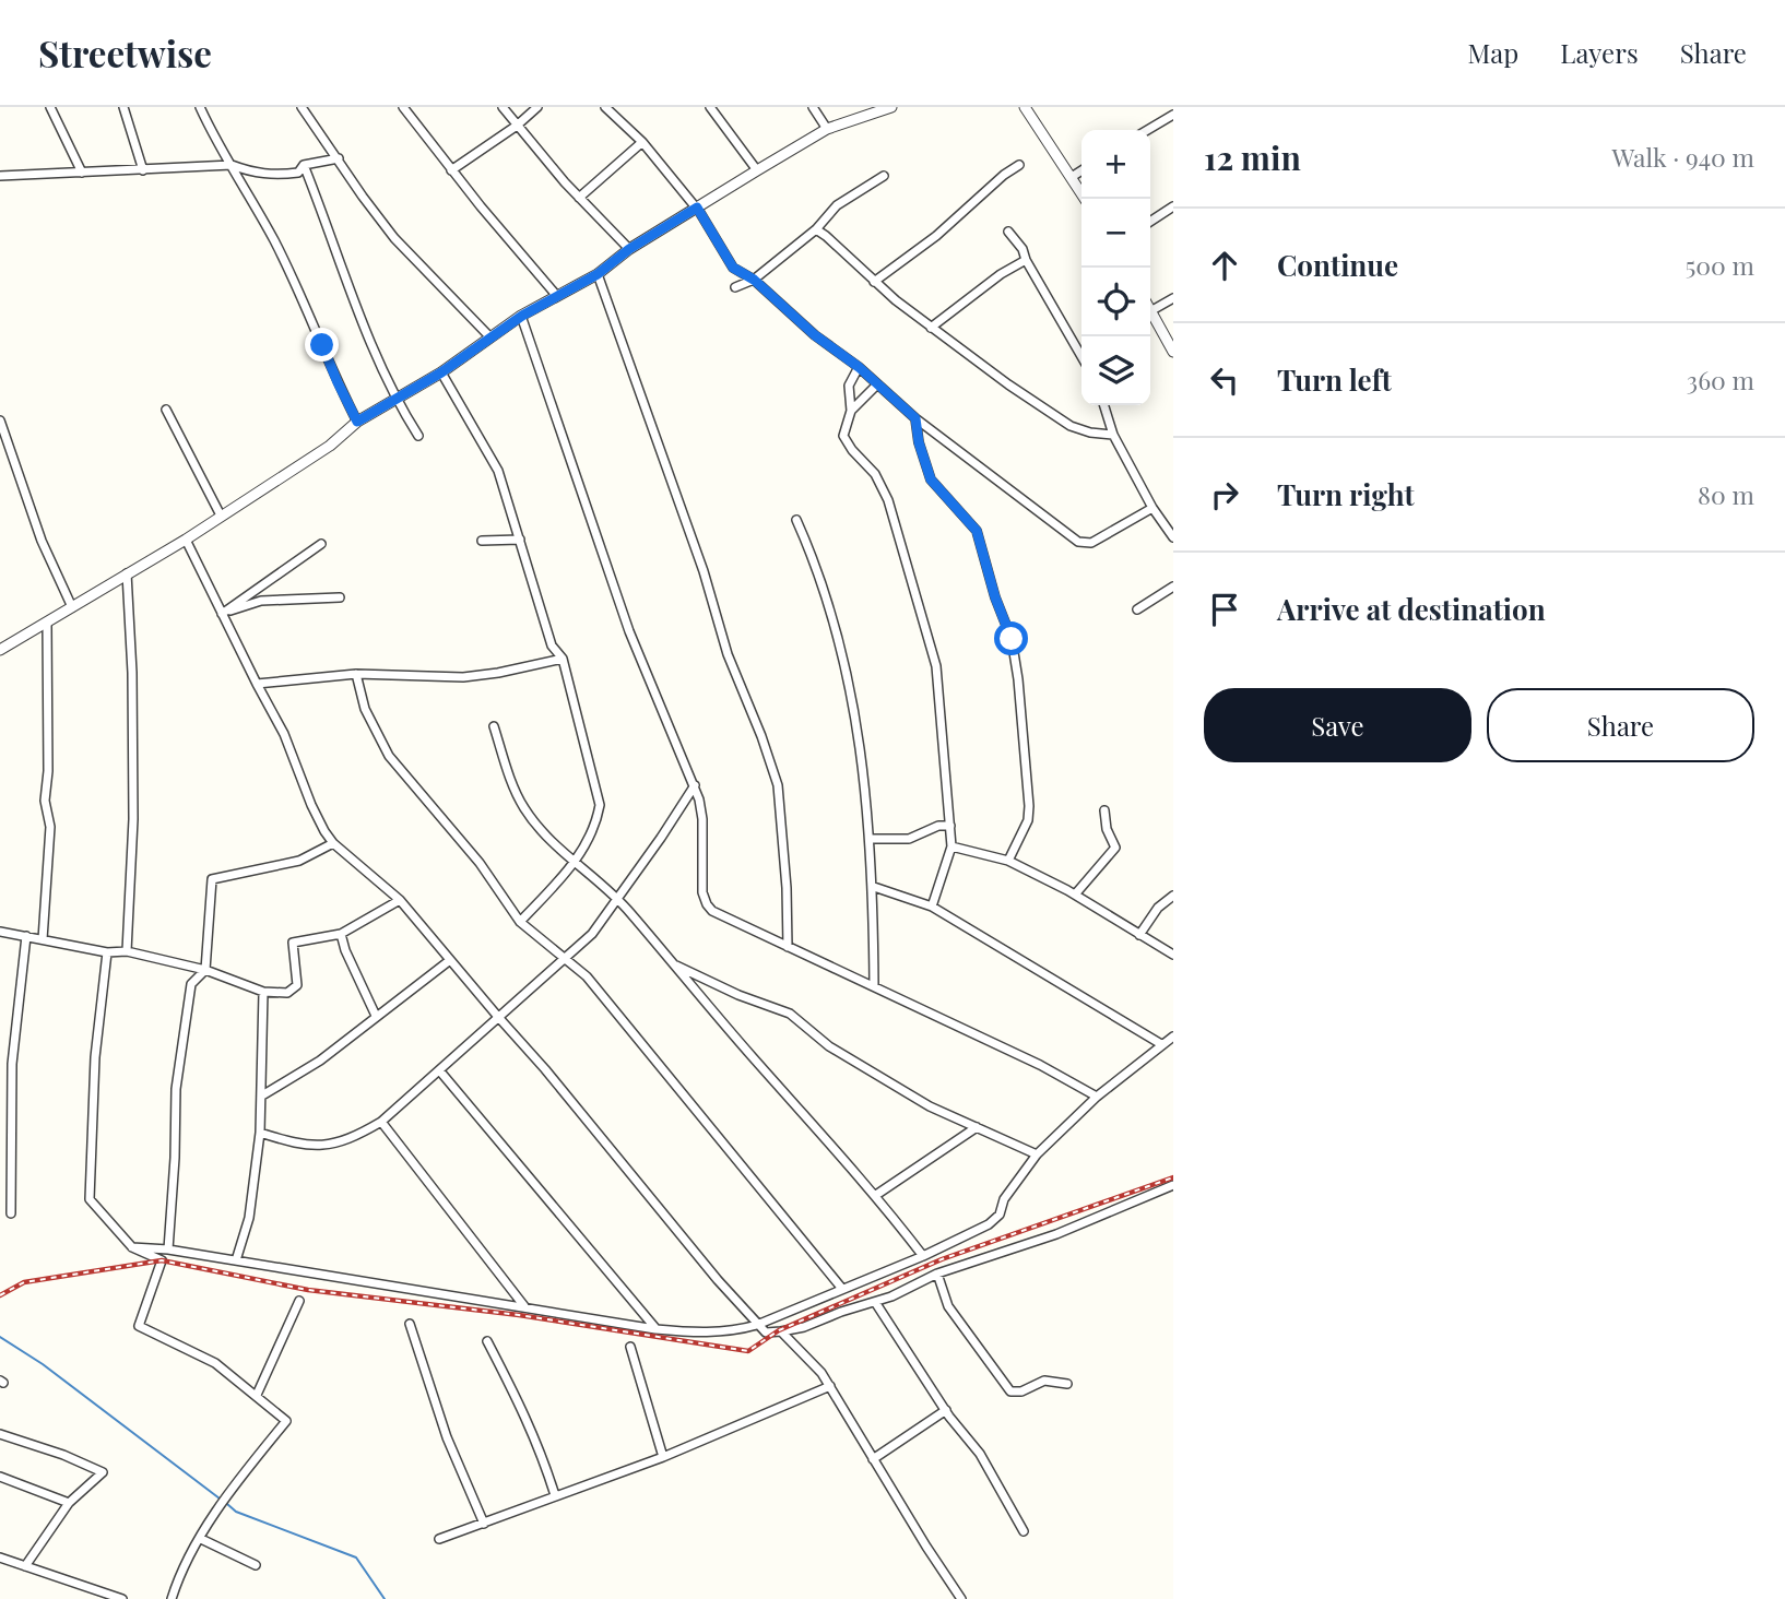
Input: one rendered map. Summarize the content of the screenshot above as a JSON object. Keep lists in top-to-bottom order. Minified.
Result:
{"page":{"header":"Streetwise","nav":["Map","Layers","Share"],"heading":["12 min","Walk · 940 m"],"map_buttons":["+","−"],"list":[["Continue","500 m"],["Turn left","360 m"],["Turn right","80 m"],"Arrive at destination"],"buttons":["Save","Share"]}}
